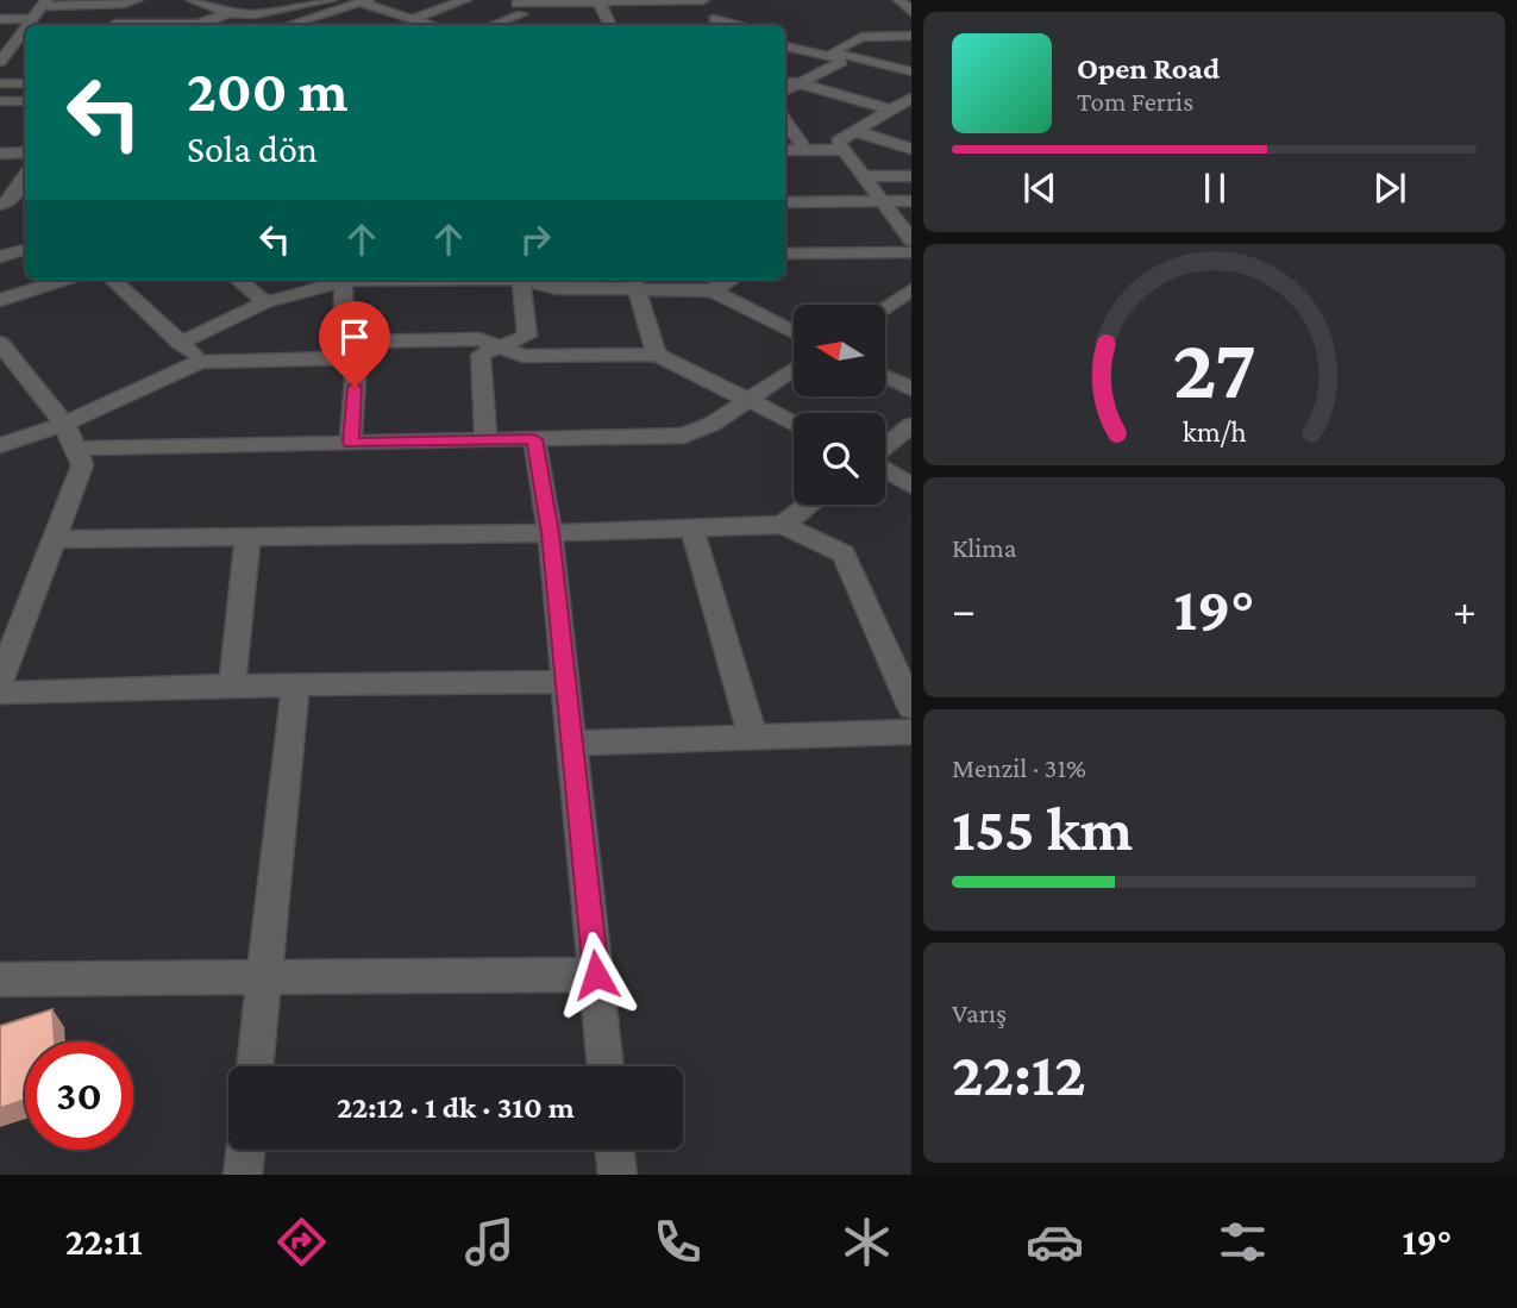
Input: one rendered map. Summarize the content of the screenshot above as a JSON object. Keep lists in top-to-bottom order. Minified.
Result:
{"north":"left","page":{"turn":["200 m","Sola dön"],"song":["Open Road","Tom Ferris"],"tile":["Klima",["Menzil · 31%","155 km"],["Varış","22:12"]],"heat":["−","19°","+"],"limit":"30","trip":"22:12 · 1 dk · 310 m","tabs":["22:11","19°"],"gauge":["27","km/h"]}}
